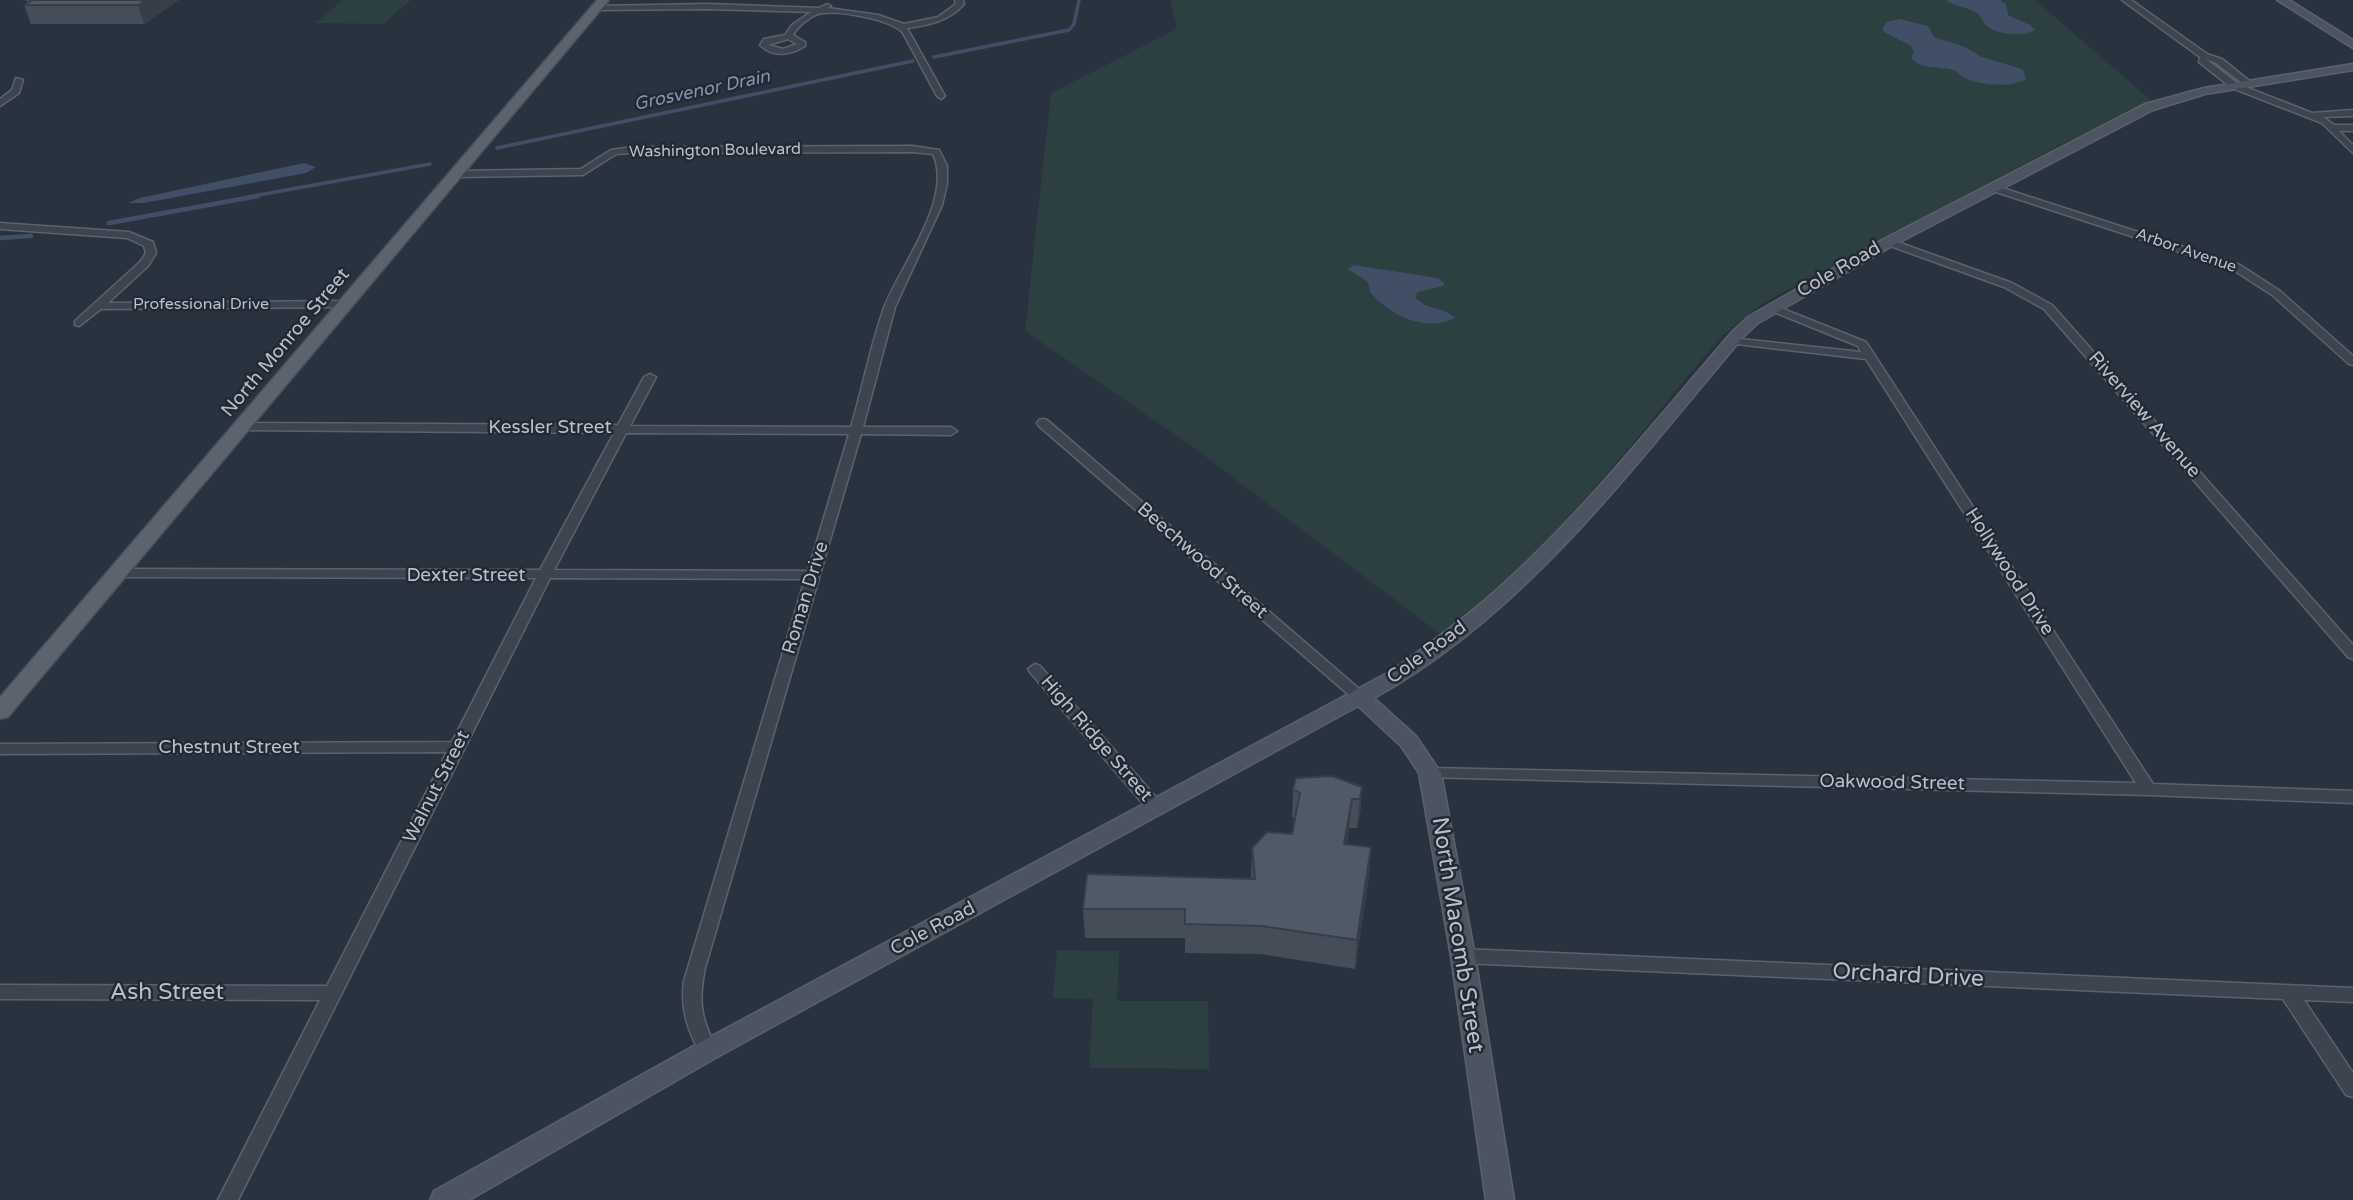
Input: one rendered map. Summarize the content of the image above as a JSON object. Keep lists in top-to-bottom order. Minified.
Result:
{"streets":{"main road":["North Monroe Street"],"street":["Washington Boulevard","Arbor Avenue","Cole Road","Professional Drive","Riverview Avenue","Kessler Street","Beechwood Street","Hollywood Drive","Dexter Street","Roman Drive","High Ridge Street","Chestnut Street","Oakwood Street","Walnut Street","North Macomb Street","Orchard Drive","Ash Street"]},"crossings":[["Washington Boulevard","North Monroe Street"],["Washington Boulevard","Roman Drive"],["Arbor Avenue","Cole Road"],["Cole Road","Riverview Avenue"],["Cole Road","Beechwood Street"],["Cole Road","Hollywood Drive"],["Cole Road","Roman Drive"],["Cole Road","High Ridge Street"],["Cole Road","North Macomb Street"],["Professional Drive","North Monroe Street"],["North Monroe Street","Kessler Street"],["North Monroe Street","Dexter Street"],["Kessler Street","Roman Drive"],["Kessler Street","Walnut Street"],["Beechwood Street","North Macomb Street"],["Hollywood Drive","Oakwood Street"],["Dexter Street","Roman Drive"],["Dexter Street","Walnut Street"],["Chestnut Street","Walnut Street"],["Oakwood Street","North Macomb Street"],["Walnut Street","Ash Street"],["North Macomb Street","Orchard Drive"]],"water":["Grosvenor Drain"]}
